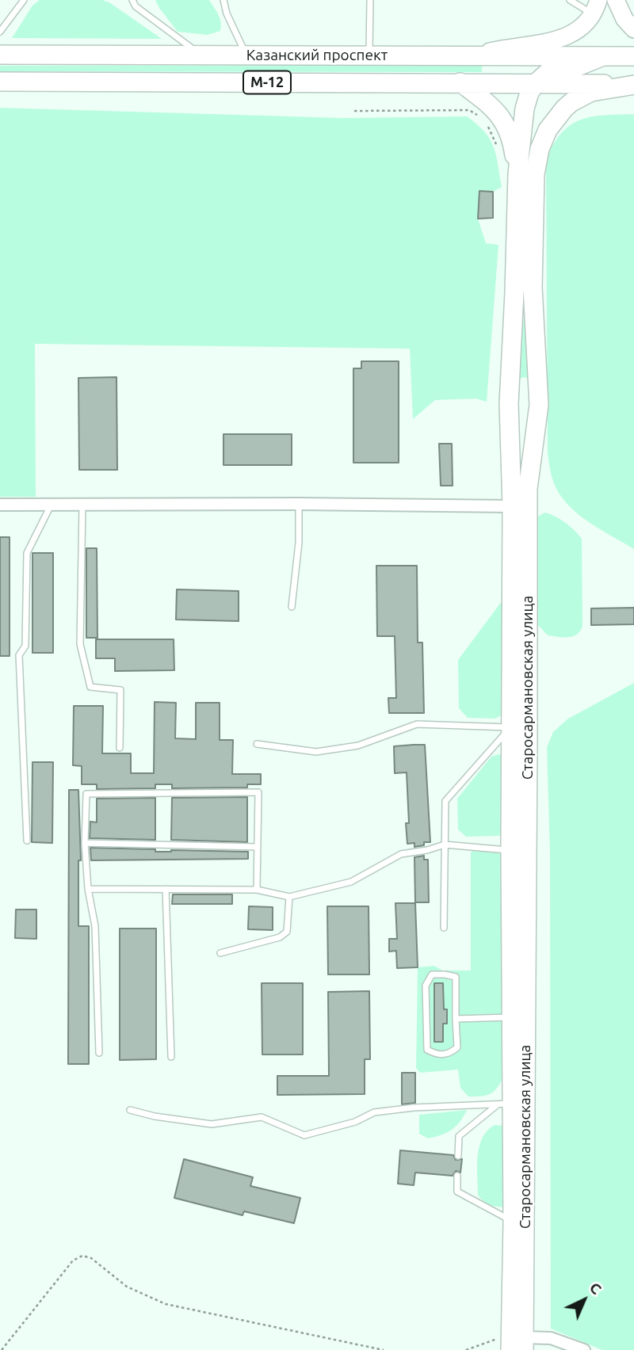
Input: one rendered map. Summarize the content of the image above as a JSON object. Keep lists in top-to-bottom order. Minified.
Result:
{"streets":{"main road":["Казанский проспект","М-12","Старосармановская улица"]},"crossings":[["Казанский проспект","Старосармановская улица"]],"north":"top right"}
